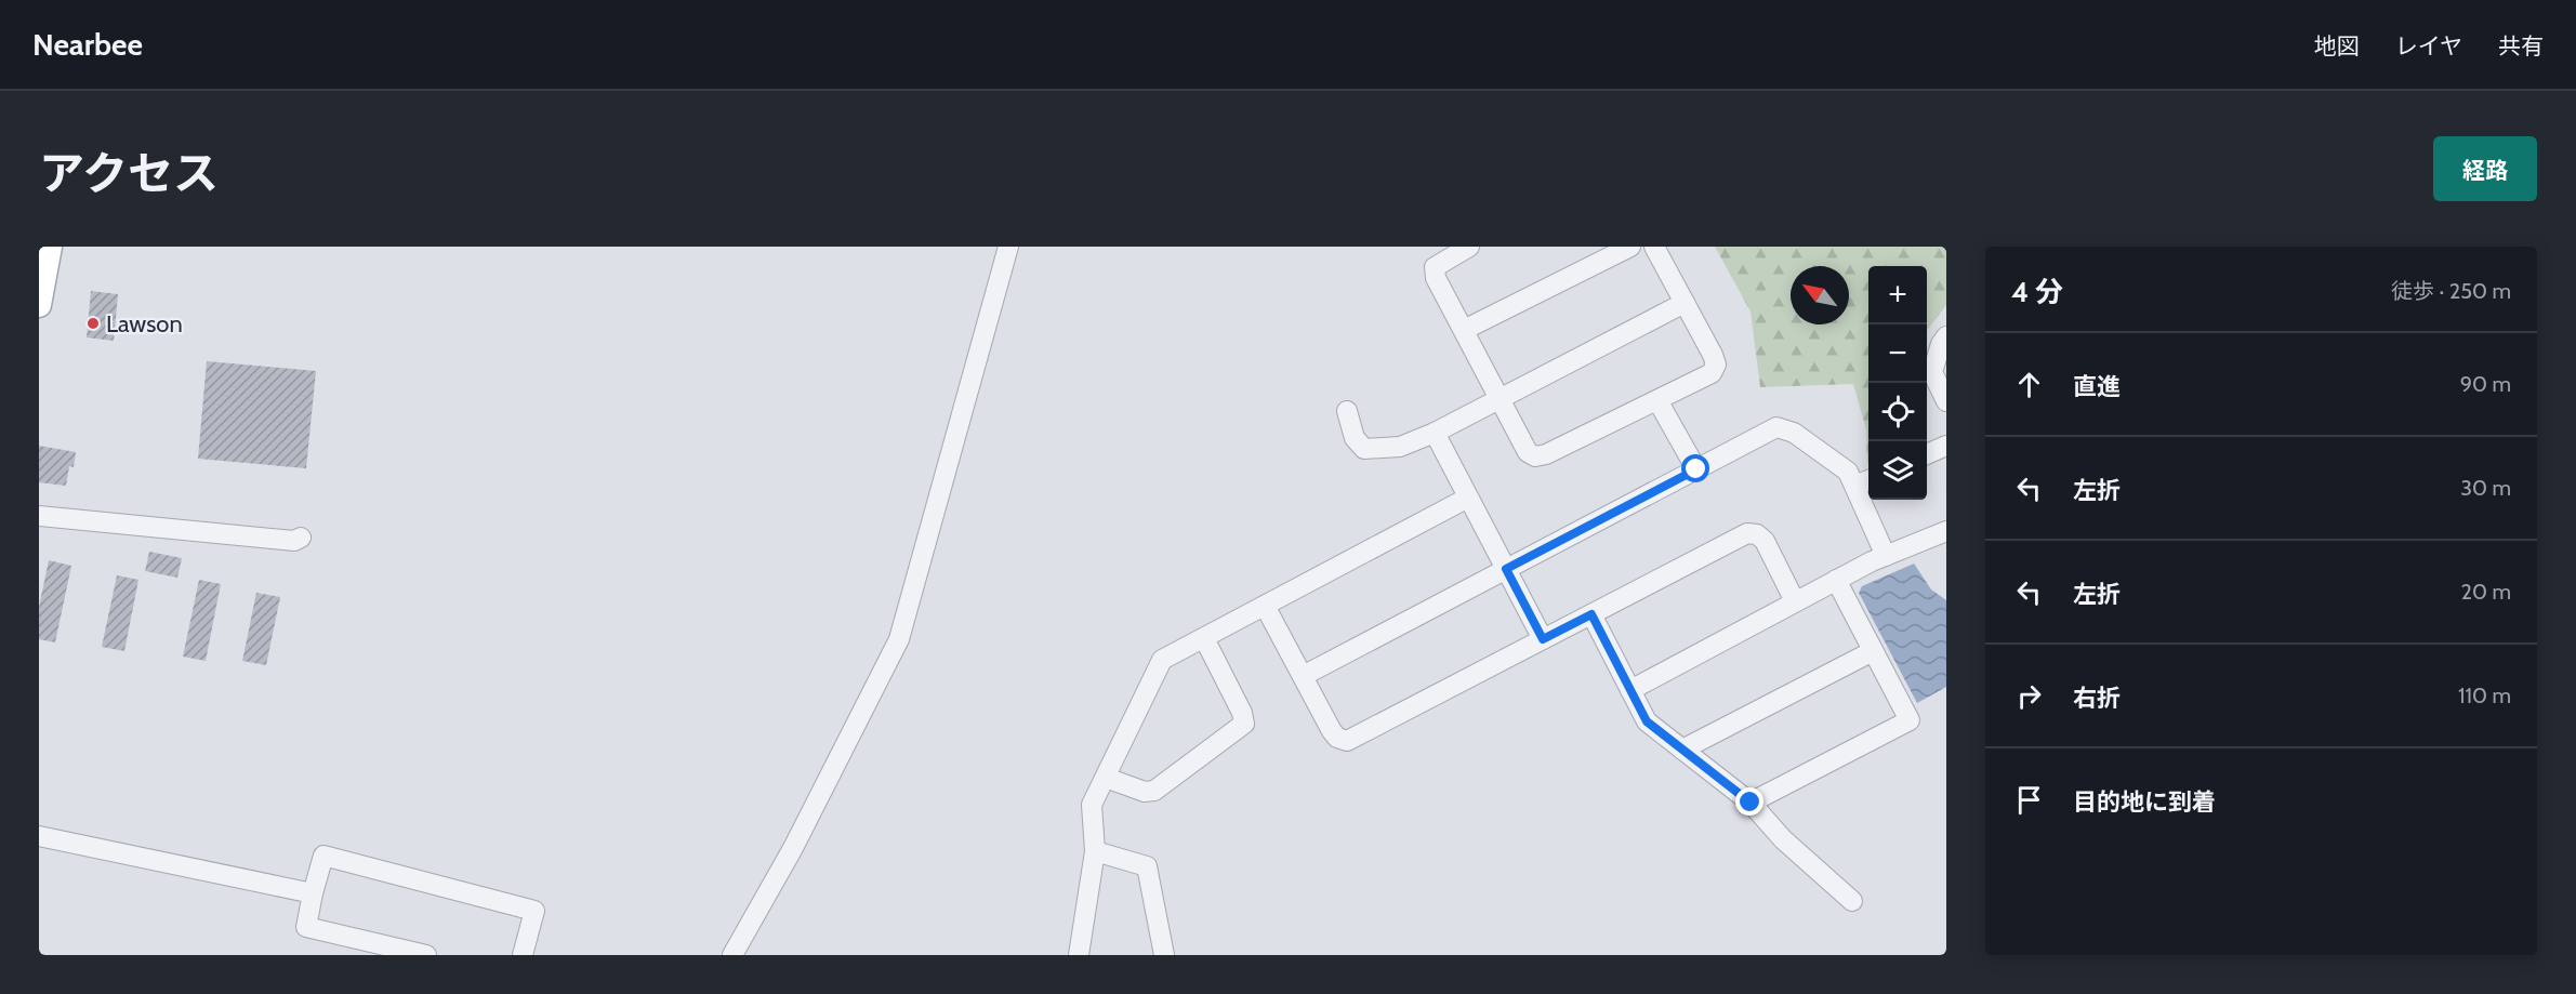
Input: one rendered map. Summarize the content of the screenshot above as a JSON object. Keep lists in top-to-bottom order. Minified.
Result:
{"places":["Lawson"],"north":"top left","page":{"header":"Nearbee","nav":["地図","レイヤ","共有"],"title":"アクセス","buttons":"経路","heading":["4 分","徒歩 · 250 m"],"map_buttons":["+","−"],"list":[["直進","90 m"],["左折","30 m"],["左折","20 m"],["右折","110 m"],"目的地に到着"]}}
